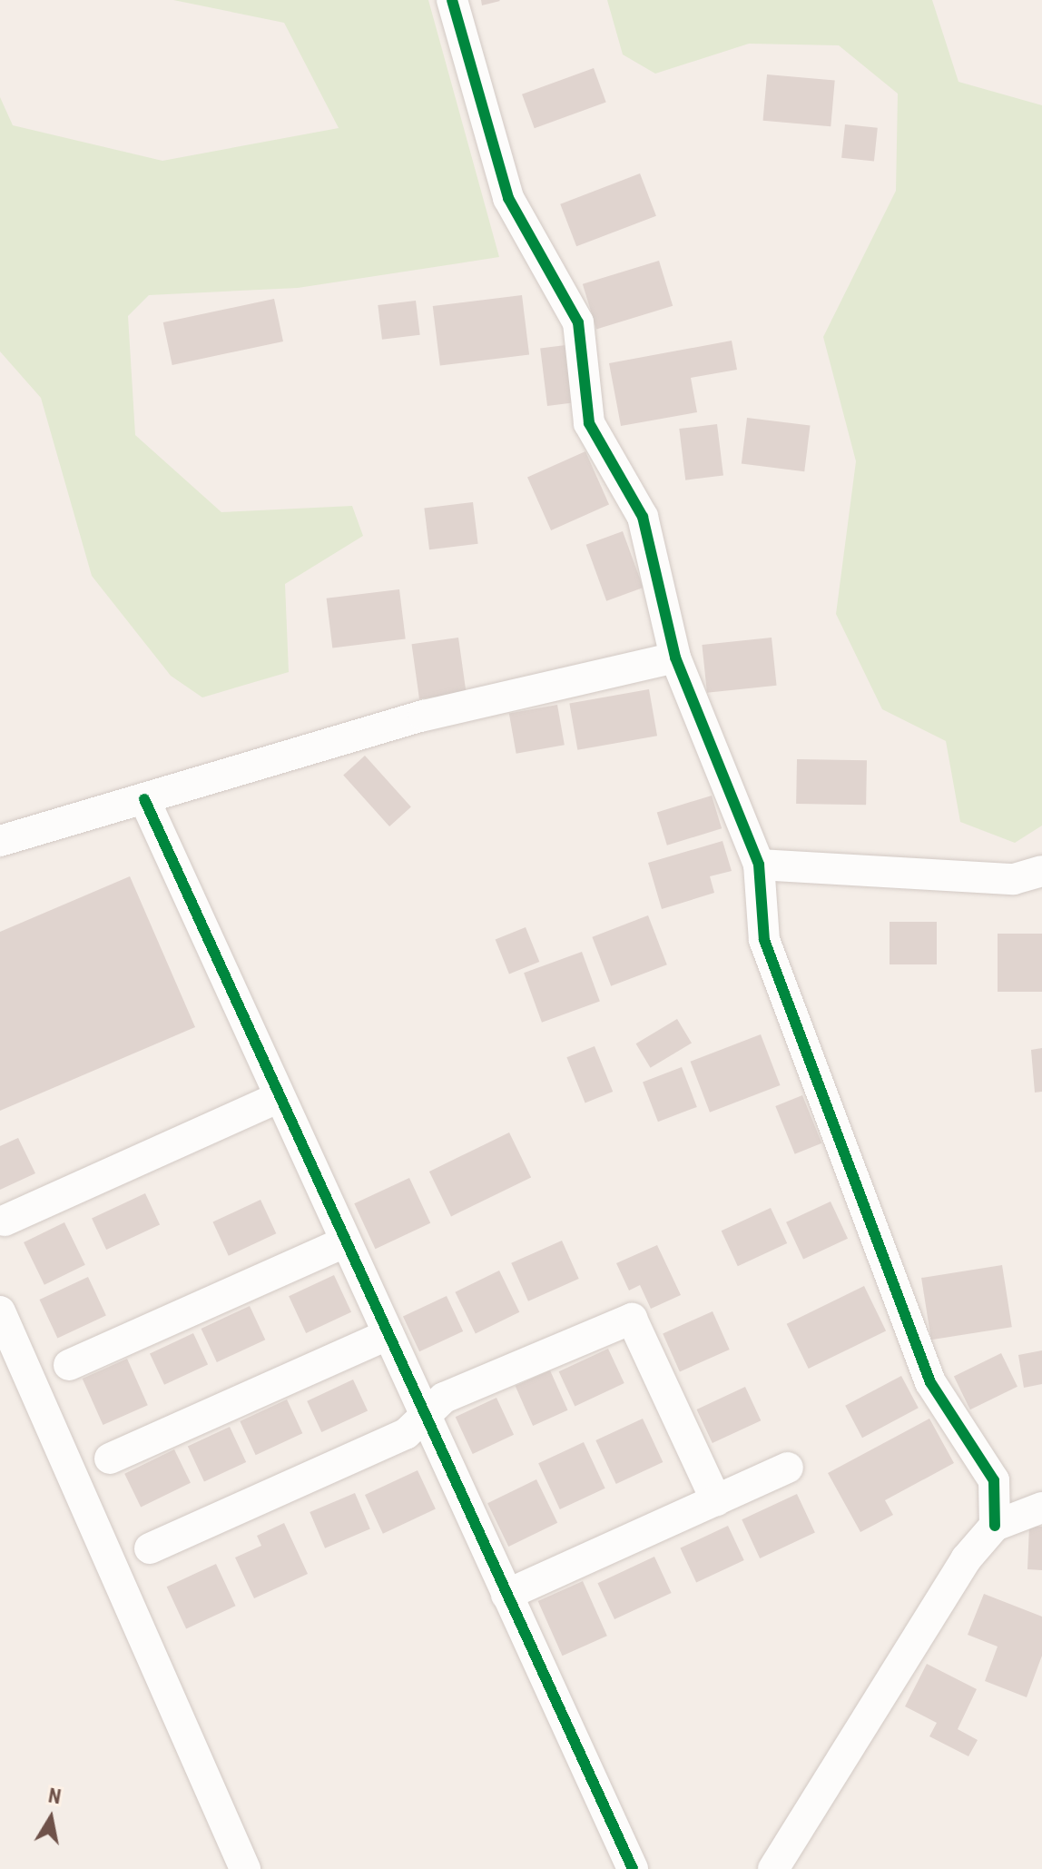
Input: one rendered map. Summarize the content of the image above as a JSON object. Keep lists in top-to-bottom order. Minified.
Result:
{"north":"top"}
